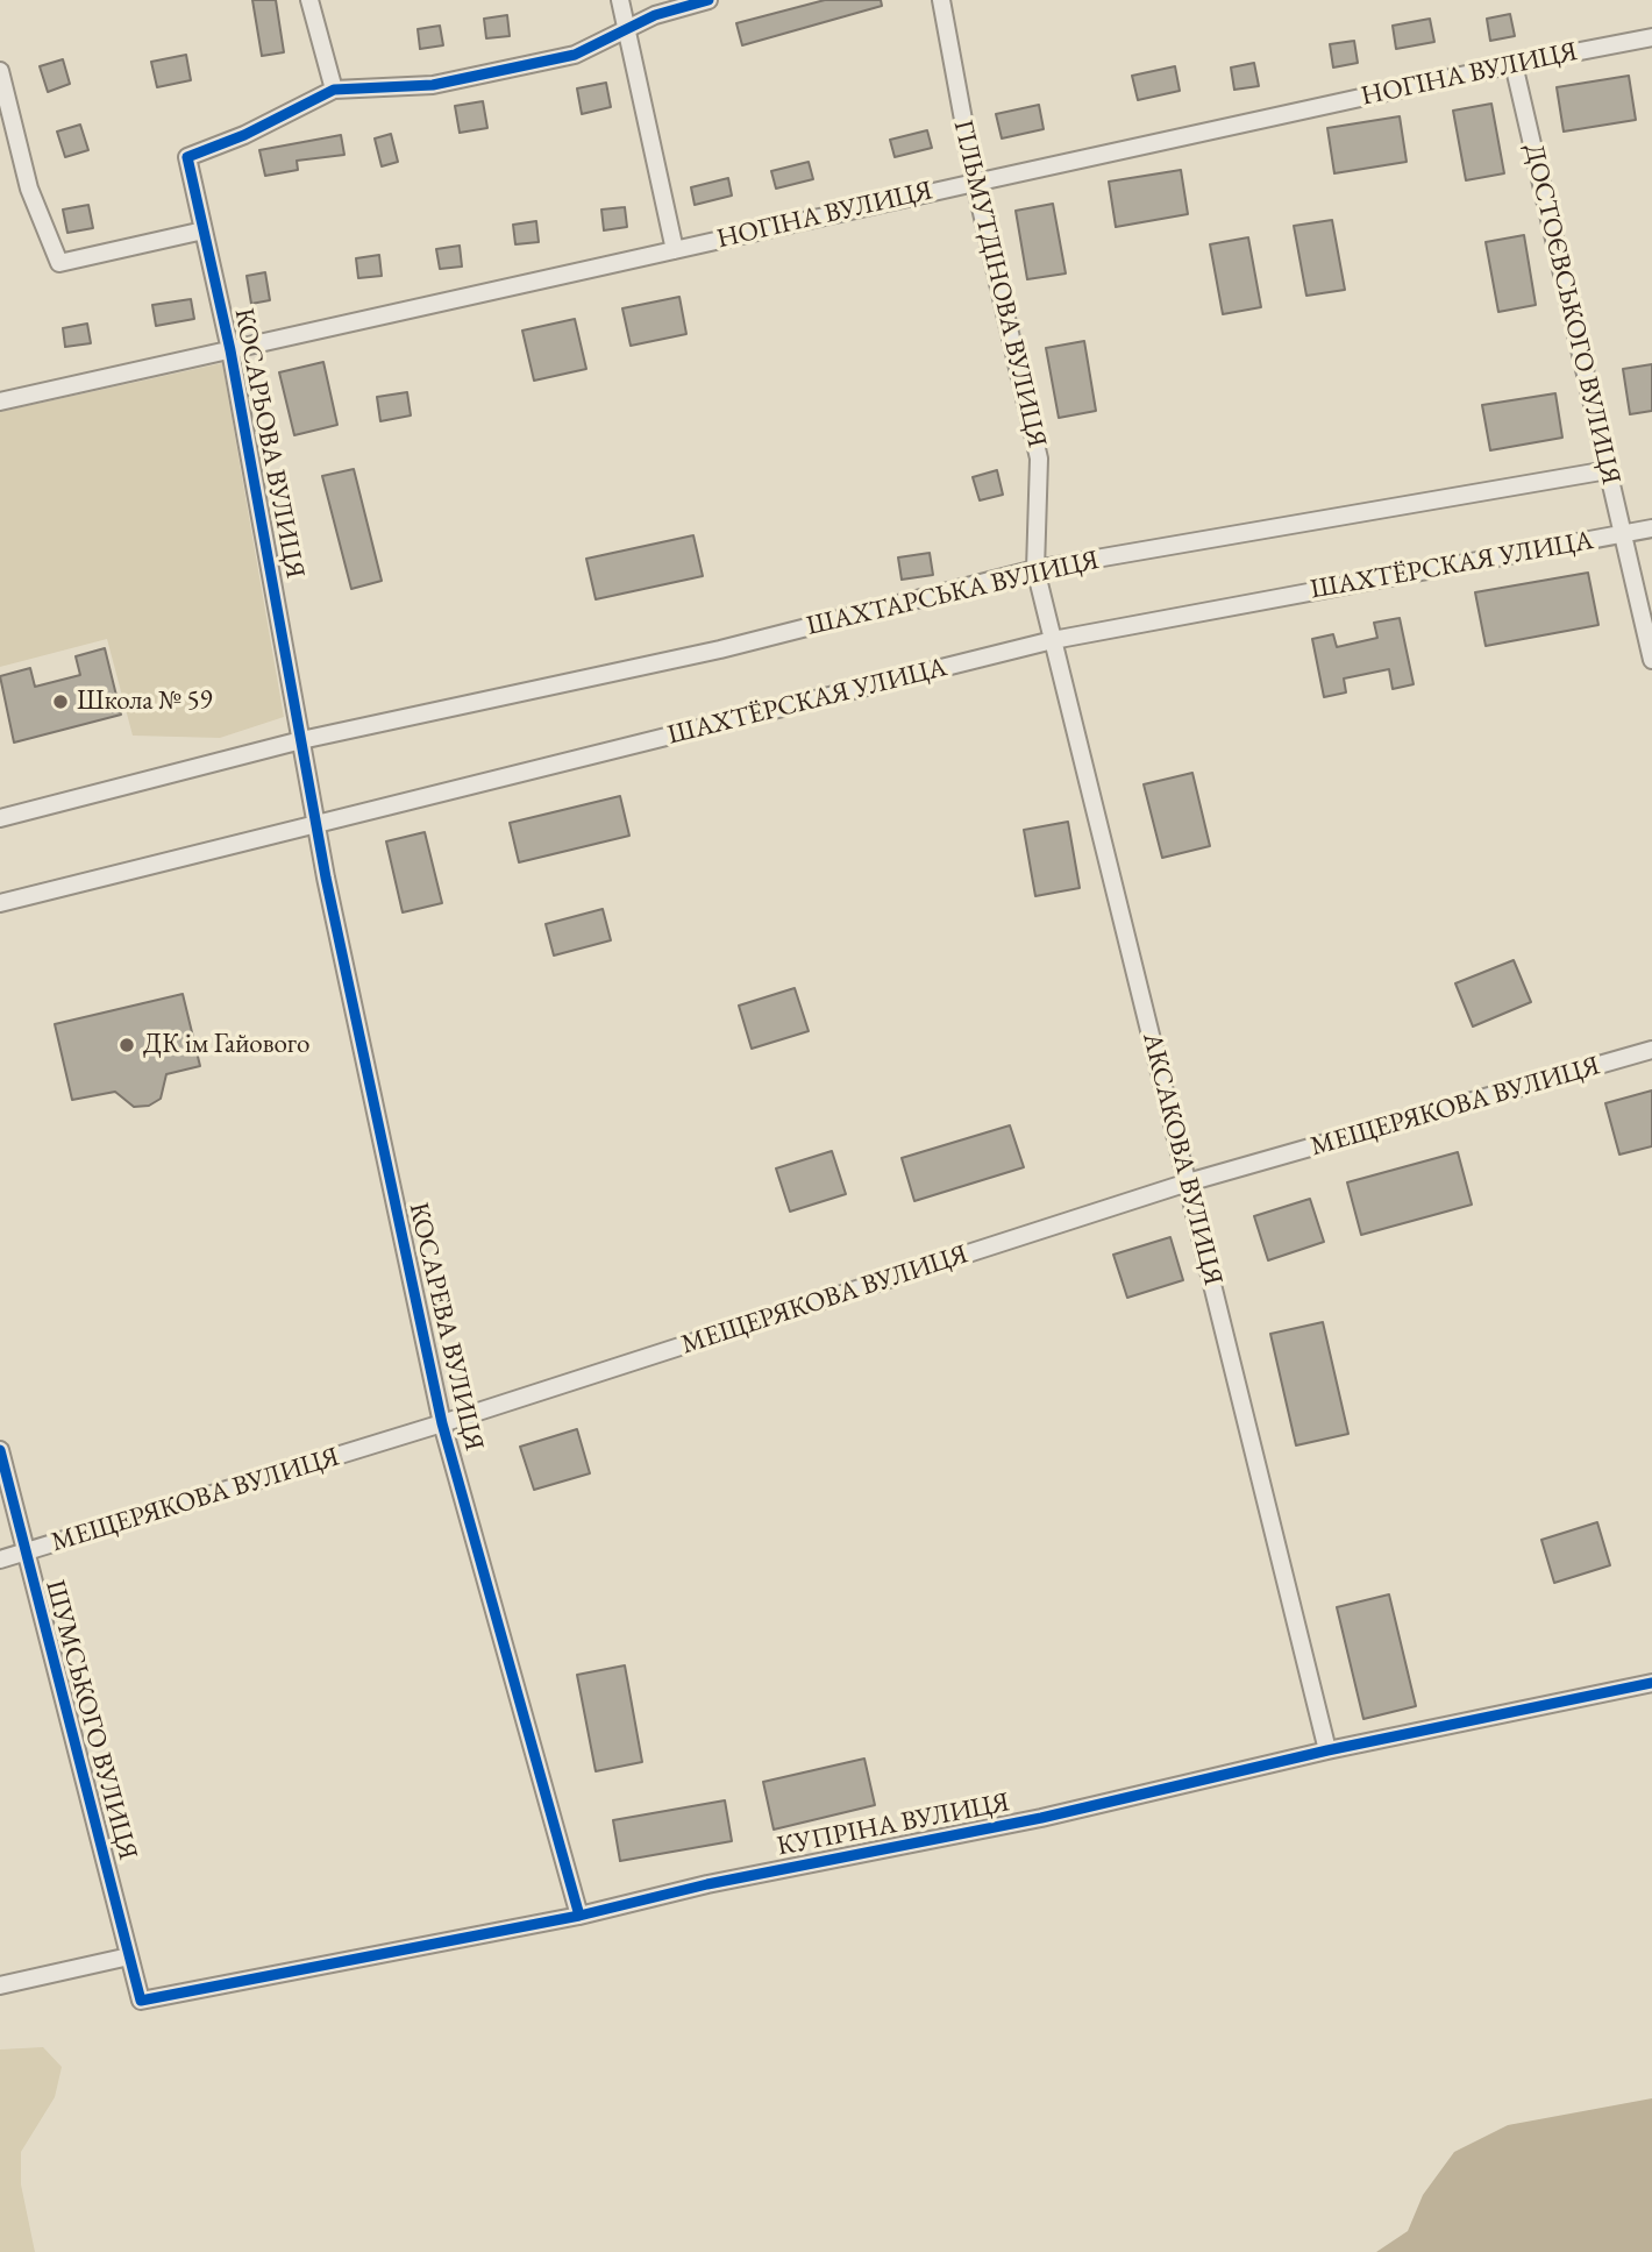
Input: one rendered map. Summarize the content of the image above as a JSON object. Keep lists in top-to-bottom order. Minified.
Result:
{"streets":{"street":["НОГІНА ВУЛИЦЯ","ГІЛЬМУТДІНОВА ВУЛИЦЯ","ДОСТОЄВСЬКОГО ВУЛИЦЯ","КОСАРЬОВА ВУЛИЦЯ","ШАХТЁРСКАЯ УЛИЦА","ШАХТАРСЬКА ВУЛИЦЯ","МЕЩЕРЯКОВА ВУЛИЦЯ","АКСАКОВА ВУЛИЦЯ","КОСАРЕВА ВУЛИЦЯ","ШУМСЬКОГО ВУЛИЦЯ","КУПРІНА ВУЛИЦЯ"]},"crossings":[["НОГІНА ВУЛИЦЯ","ГІЛЬМУТДІНОВА ВУЛИЦЯ"],["НОГІНА ВУЛИЦЯ","ДОСТОЄВСЬКОГО ВУЛИЦЯ"],["НОГІНА ВУЛИЦЯ","КОСАРЬОВА ВУЛИЦЯ"],["ГІЛЬМУТДІНОВА ВУЛИЦЯ","ШАХТАРСЬКА ВУЛИЦЯ"],["ГІЛЬМУТДІНОВА ВУЛИЦЯ","АКСАКОВА ВУЛИЦЯ"],["ДОСТОЄВСЬКОГО ВУЛИЦЯ","ШАХТЁРСКАЯ УЛИЦА"],["ДОСТОЄВСЬКОГО ВУЛИЦЯ","ШАХТАРСЬКА ВУЛИЦЯ"],["КОСАРЬОВА ВУЛИЦЯ","ШАХТАРСЬКА ВУЛИЦЯ"],["КОСАРЬОВА ВУЛИЦЯ","КОСАРЕВА ВУЛИЦЯ"],["ШАХТЁРСКАЯ УЛИЦА","АКСАКОВА ВУЛИЦЯ"],["ШАХТЁРСКАЯ УЛИЦА","КОСАРЕВА ВУЛИЦЯ"],["ШАХТАРСЬКА ВУЛИЦЯ","АКСАКОВА ВУЛИЦЯ"],["ШАХТАРСЬКА ВУЛИЦЯ","КОСАРЕВА ВУЛИЦЯ"],["МЕЩЕРЯКОВА ВУЛИЦЯ","АКСАКОВА ВУЛИЦЯ"],["МЕЩЕРЯКОВА ВУЛИЦЯ","КОСАРЕВА ВУЛИЦЯ"],["МЕЩЕРЯКОВА ВУЛИЦЯ","ШУМСЬКОГО ВУЛИЦЯ"],["АКСАКОВА ВУЛИЦЯ","КУПРІНА ВУЛИЦЯ"],["КОСАРЕВА ВУЛИЦЯ","КУПРІНА ВУЛИЦЯ"],["ШУМСЬКОГО ВУЛИЦЯ","КУПРІНА ВУЛИЦЯ"]],"places":["Школа № 59","ДК ім Гайового"]}
